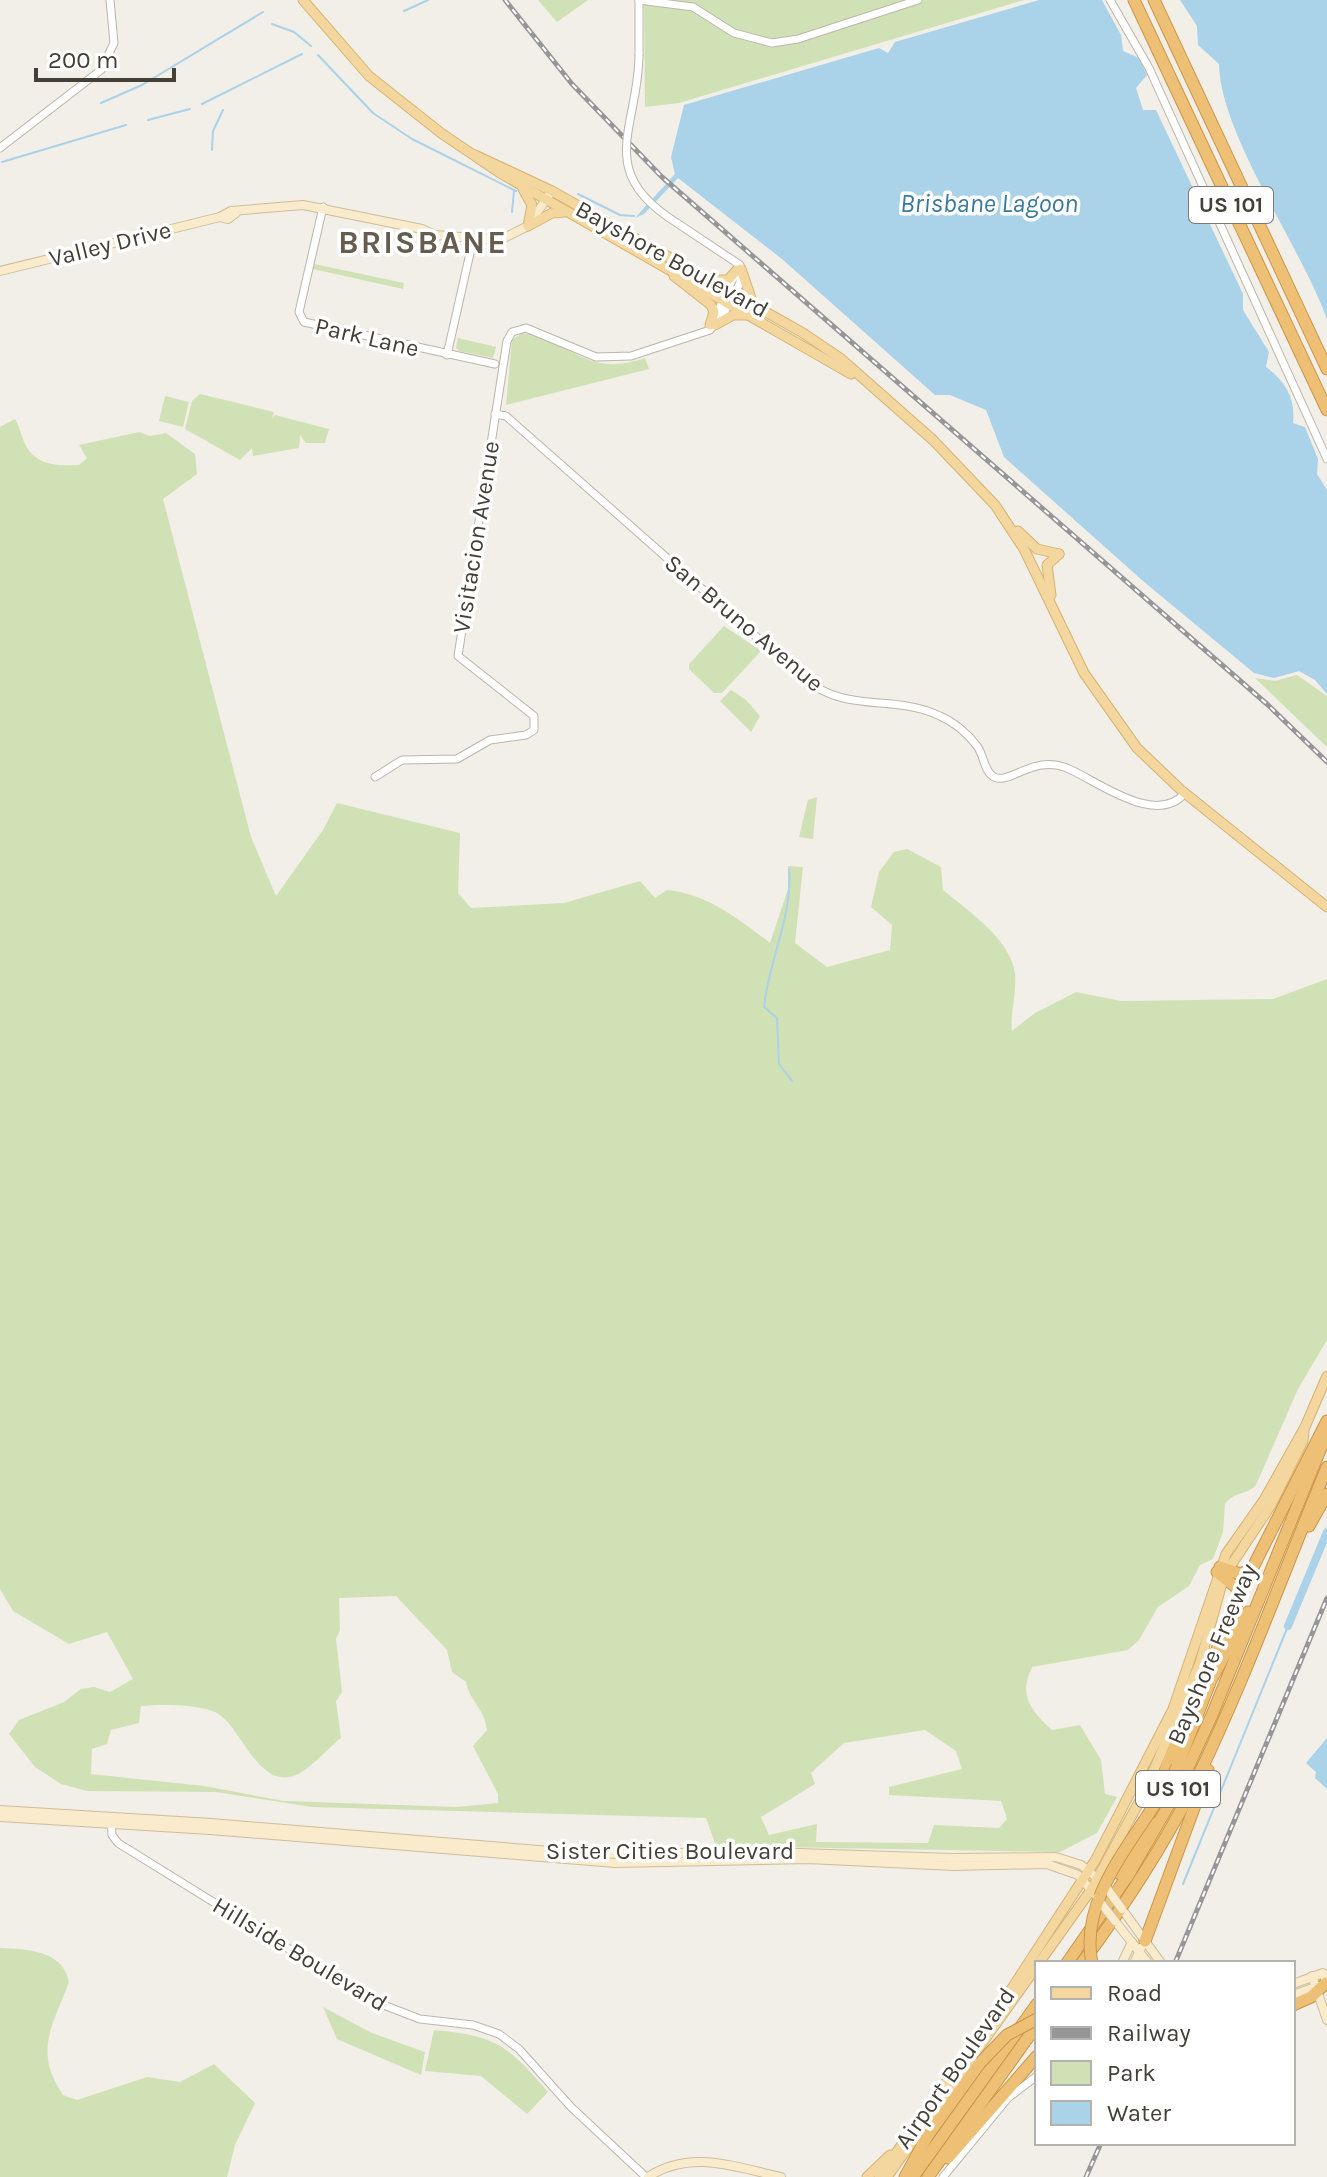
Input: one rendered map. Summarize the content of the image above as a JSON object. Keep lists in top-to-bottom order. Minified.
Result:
{"streets":{"highway":["US 101","Bayshore Freeway"],"main road":["Valley Drive","Bayshore Boulevard","Sister Cities Boulevard","Airport Boulevard"],"street":["Park Lane","Visitacion Avenue","San Bruno Avenue","Hillside Boulevard"]},"crossings":[["Valley Drive","Park Lane"],["Bayshore Boulevard","San Bruno Avenue"],["Visitacion Avenue","San Bruno Avenue"],["Sister Cities Boulevard","Hillside Boulevard"],["Sister Cities Boulevard","Airport Boulevard"]],"districts":["BRISBANE"],"water":["Brisbane Lagoon"],"legend":["Road","Railway","Park","Water"],"scale_bar":"200 m"}
